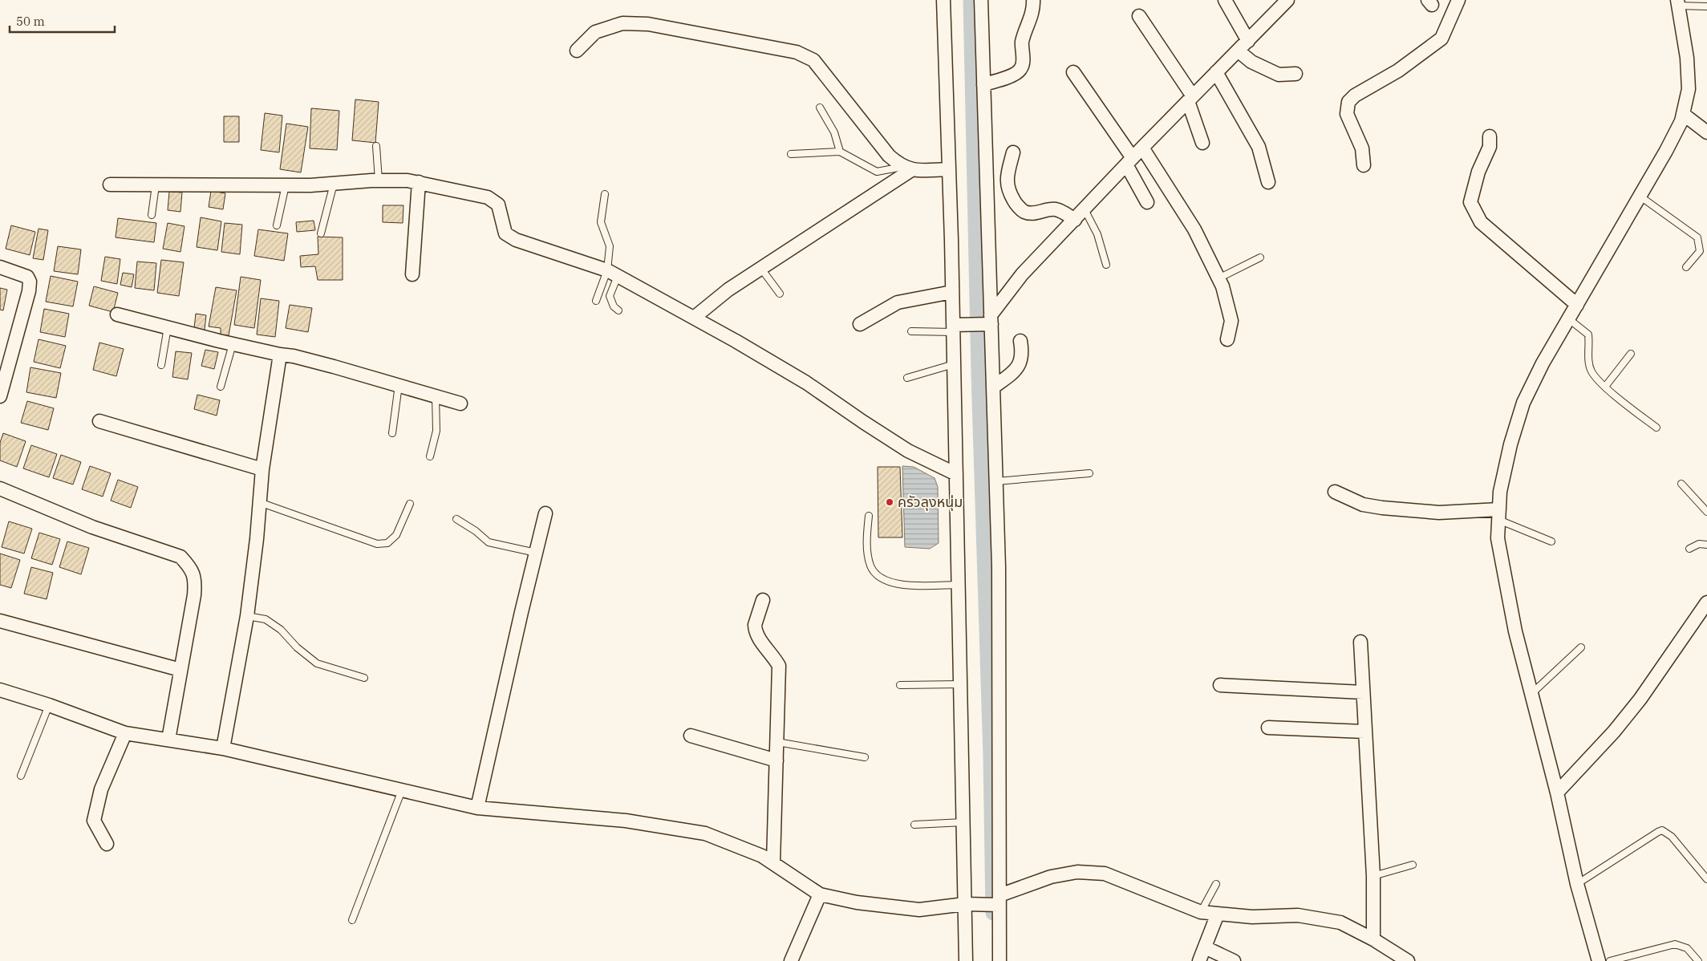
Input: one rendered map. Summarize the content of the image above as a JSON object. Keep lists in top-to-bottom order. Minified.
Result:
{"places":["ครัวลุงหนุ่ม"],"scale_bar":"50 m"}
